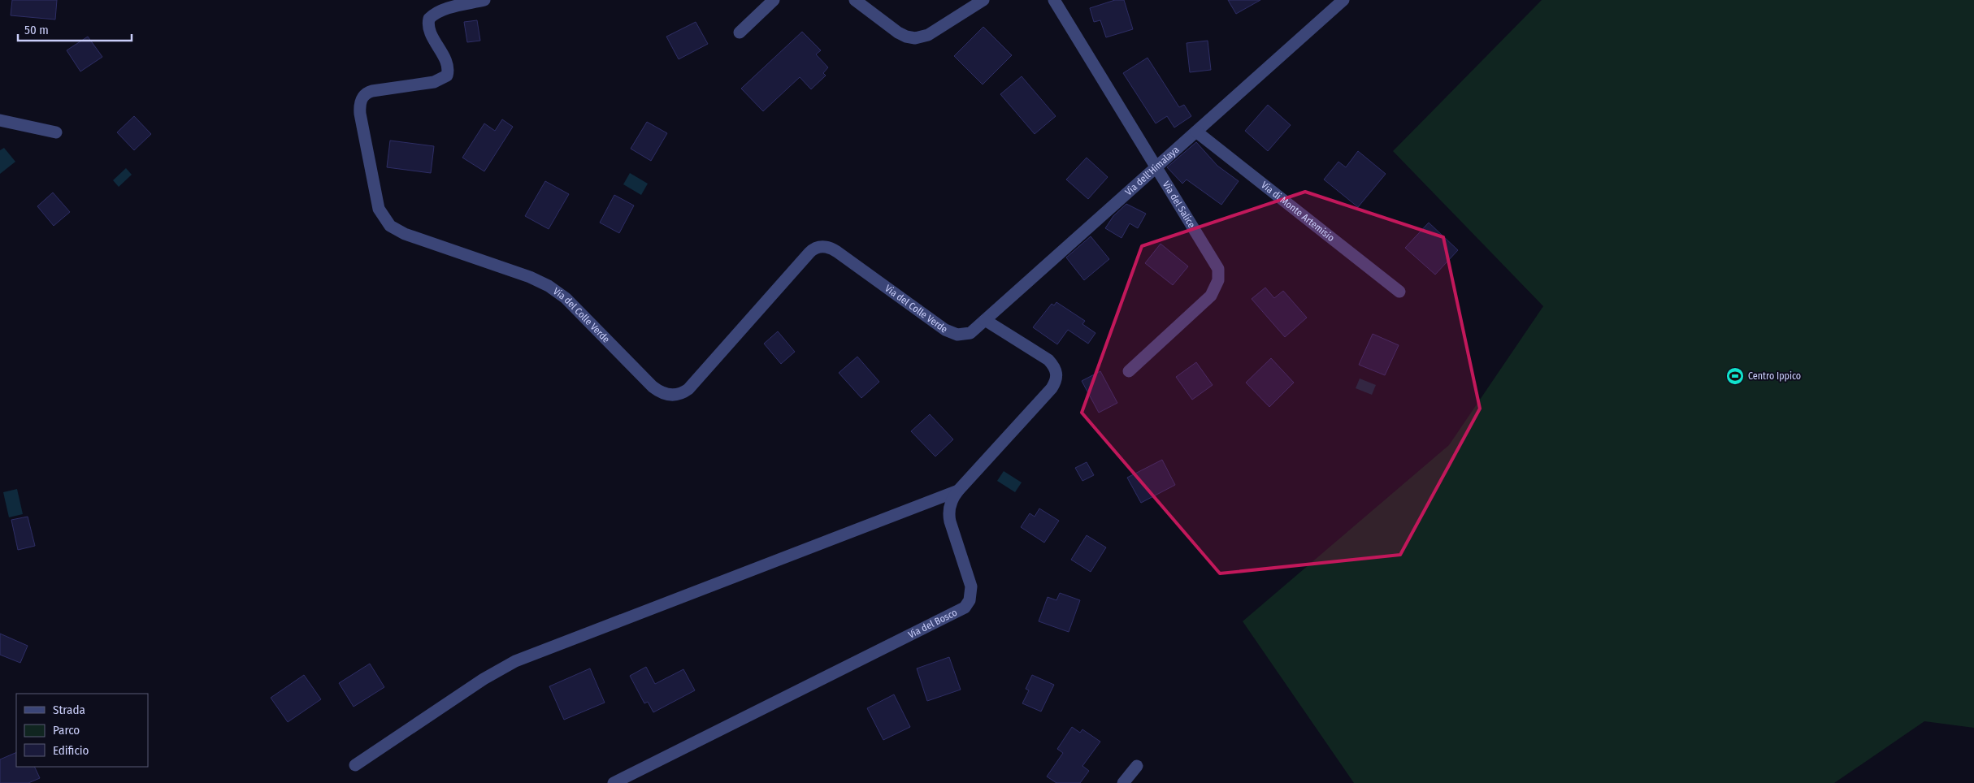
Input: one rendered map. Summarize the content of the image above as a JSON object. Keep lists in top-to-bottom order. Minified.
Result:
{"streets":{"street":["Via dell'Himalaya","Via del Salice","Via di Monte Artemisio","Via del Colle Verde","Via del Bosco"]},"crossings":[["Via dell'Himalaya","Via del Salice"],["Via dell'Himalaya","Via di Monte Artemisio"],["Via dell'Himalaya","Via del Colle Verde"],["Via dell'Himalaya","Via del Bosco"]],"places":{"sports":["Centro Ippico"]},"legend":["Strada","Parco","Edificio"],"scale_bar":"50 m"}
